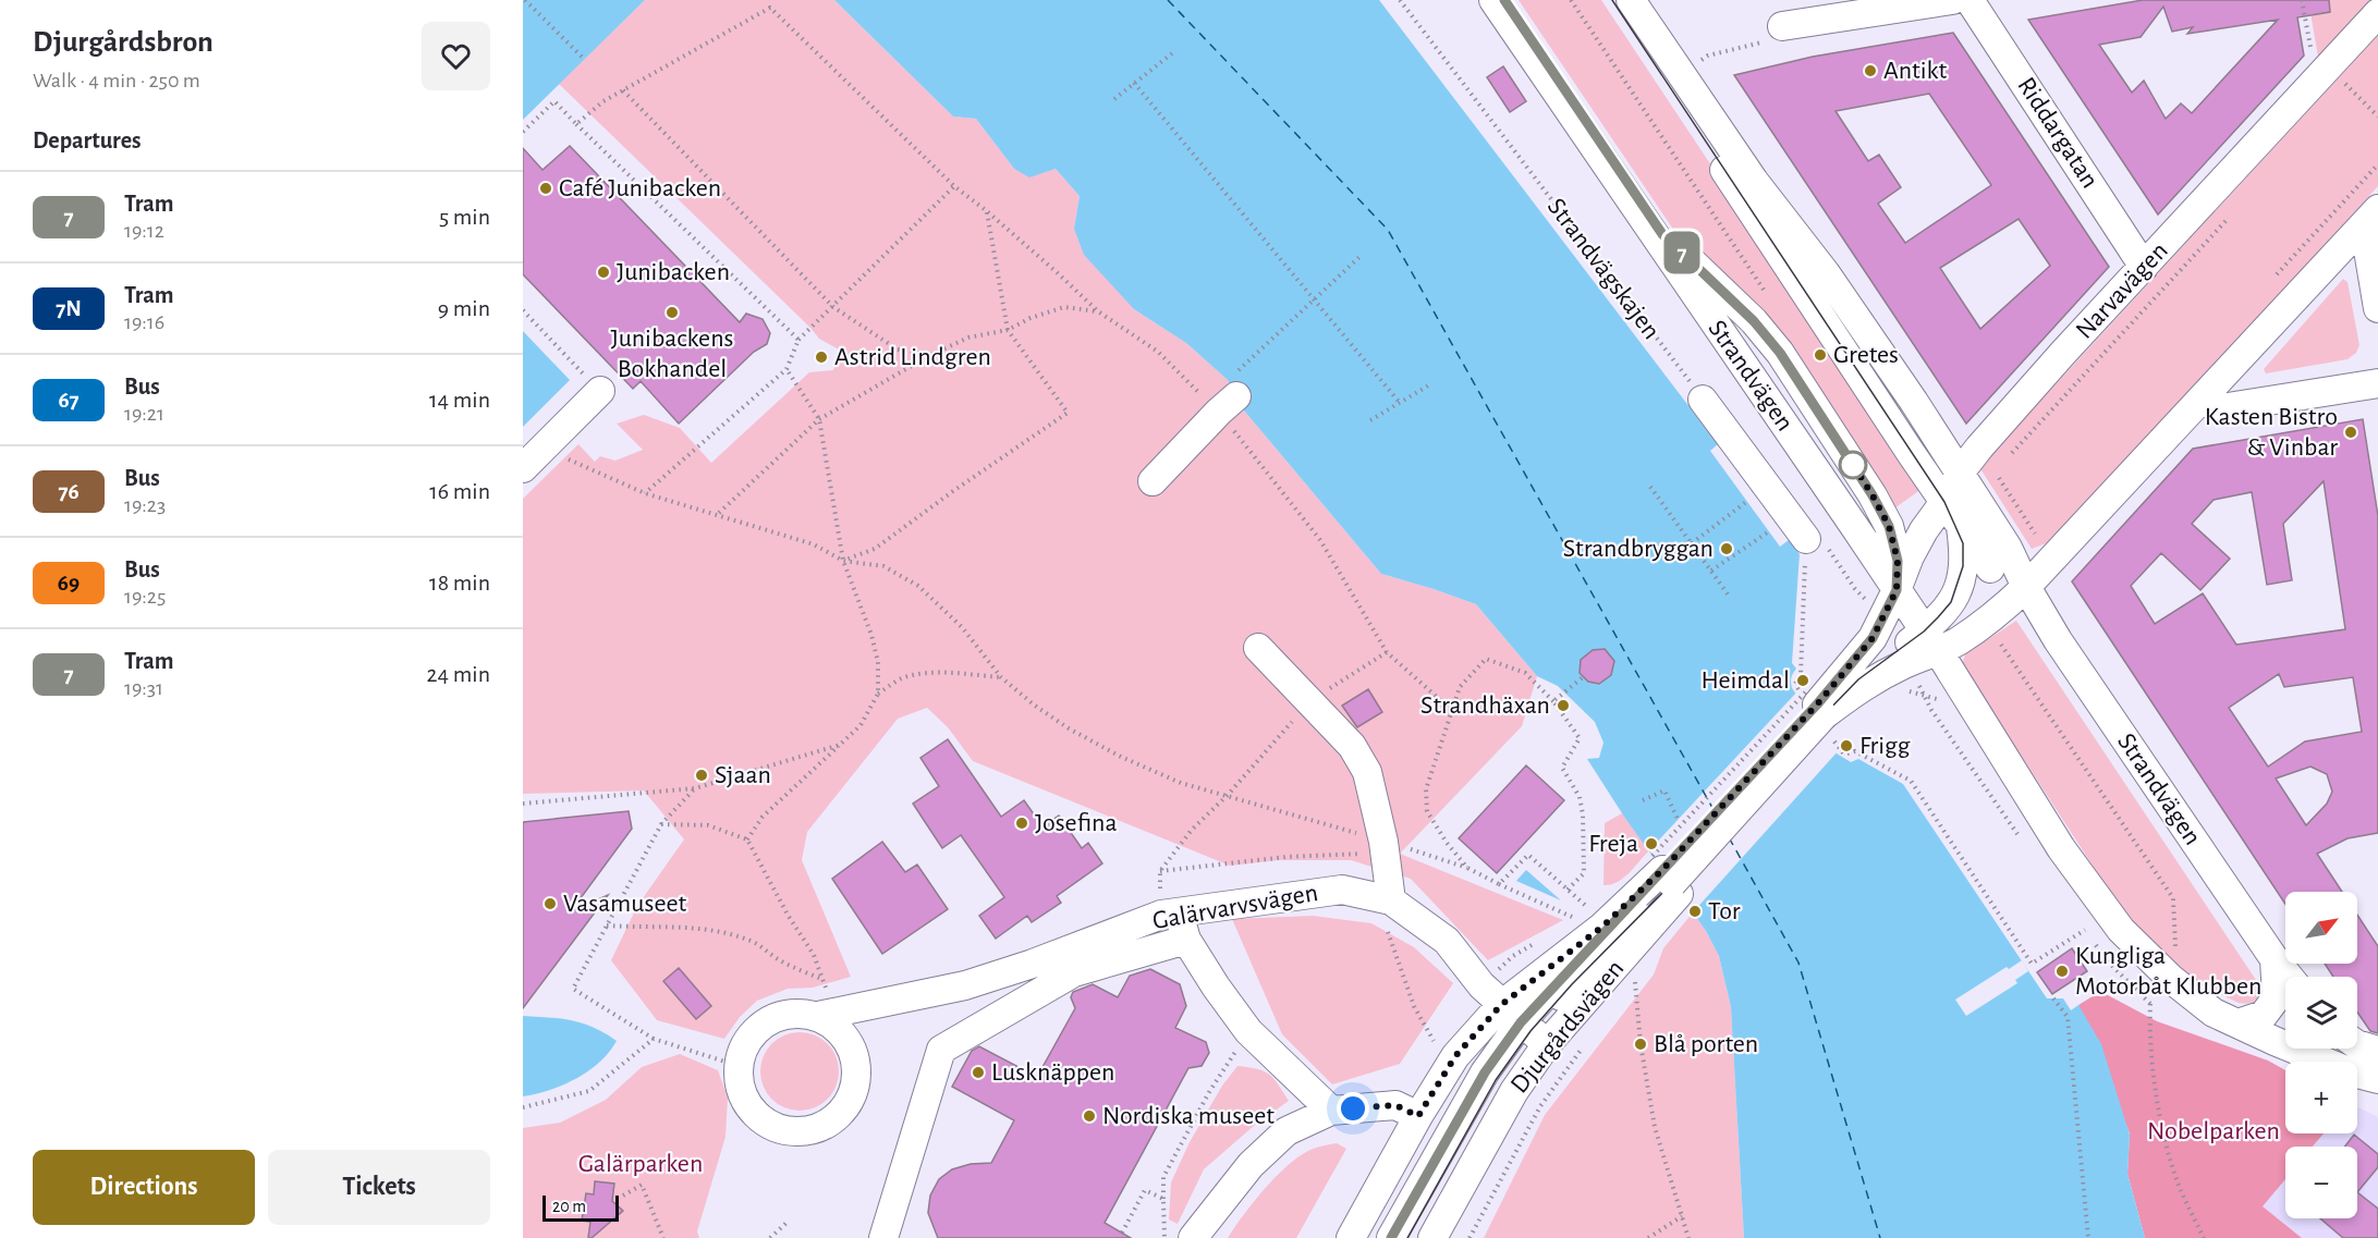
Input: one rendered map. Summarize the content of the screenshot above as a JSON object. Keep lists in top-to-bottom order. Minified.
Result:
{"streets":{"street":["Riddargatan","Narvavägen","Strandvägen","Galärvarvsvägen","Djurgårdsvägen"],"path":["Strandvägskajen"]},"crossings":[["Riddargatan","Narvavägen"],["Narvavägen","Strandvägen"],["Galärvarvsvägen","Djurgårdsvägen"]],"parks":["Nobelparken","Galärparken"],"places":["Antikt","Café Junibacken","Junibacken","Junibackens Bokhandel","Gretes","Astrid Lindgren","Kasten Bistro & Vinbar","Strandbryggan","Heimdal","Strandhäxan","Frigg","Sjaan","Josefina","Freja","Vasamuseet","Tor","Kungliga Motorbåt Klubben","Blå porten","Lusknäppen","Nordiska museet"],"lines":["tram line 7"],"scale_bar":"20 m","north":"top right","page":{"heading":[["Djurgårdsbron","Walk · 4 min · 250 m"],"Departures"],"on_map":"7","list":[{"mark":"7","name":"Tram","note":"19:12","value":"5 min"},{"mark":"7N","name":"Tram","note":"19:16","value":"9 min"},{"mark":"67","name":"Bus","note":"19:21","value":"14 min"},{"mark":"76","name":"Bus","note":"19:23","value":"16 min"},{"mark":"69","name":"Bus","note":"19:25","value":"18 min"},{"mark":"7","name":"Tram","note":"19:31","value":"24 min"}],"map_buttons":["+","−"],"buttons":["Directions","Tickets"],"scale":"20 m"}}
